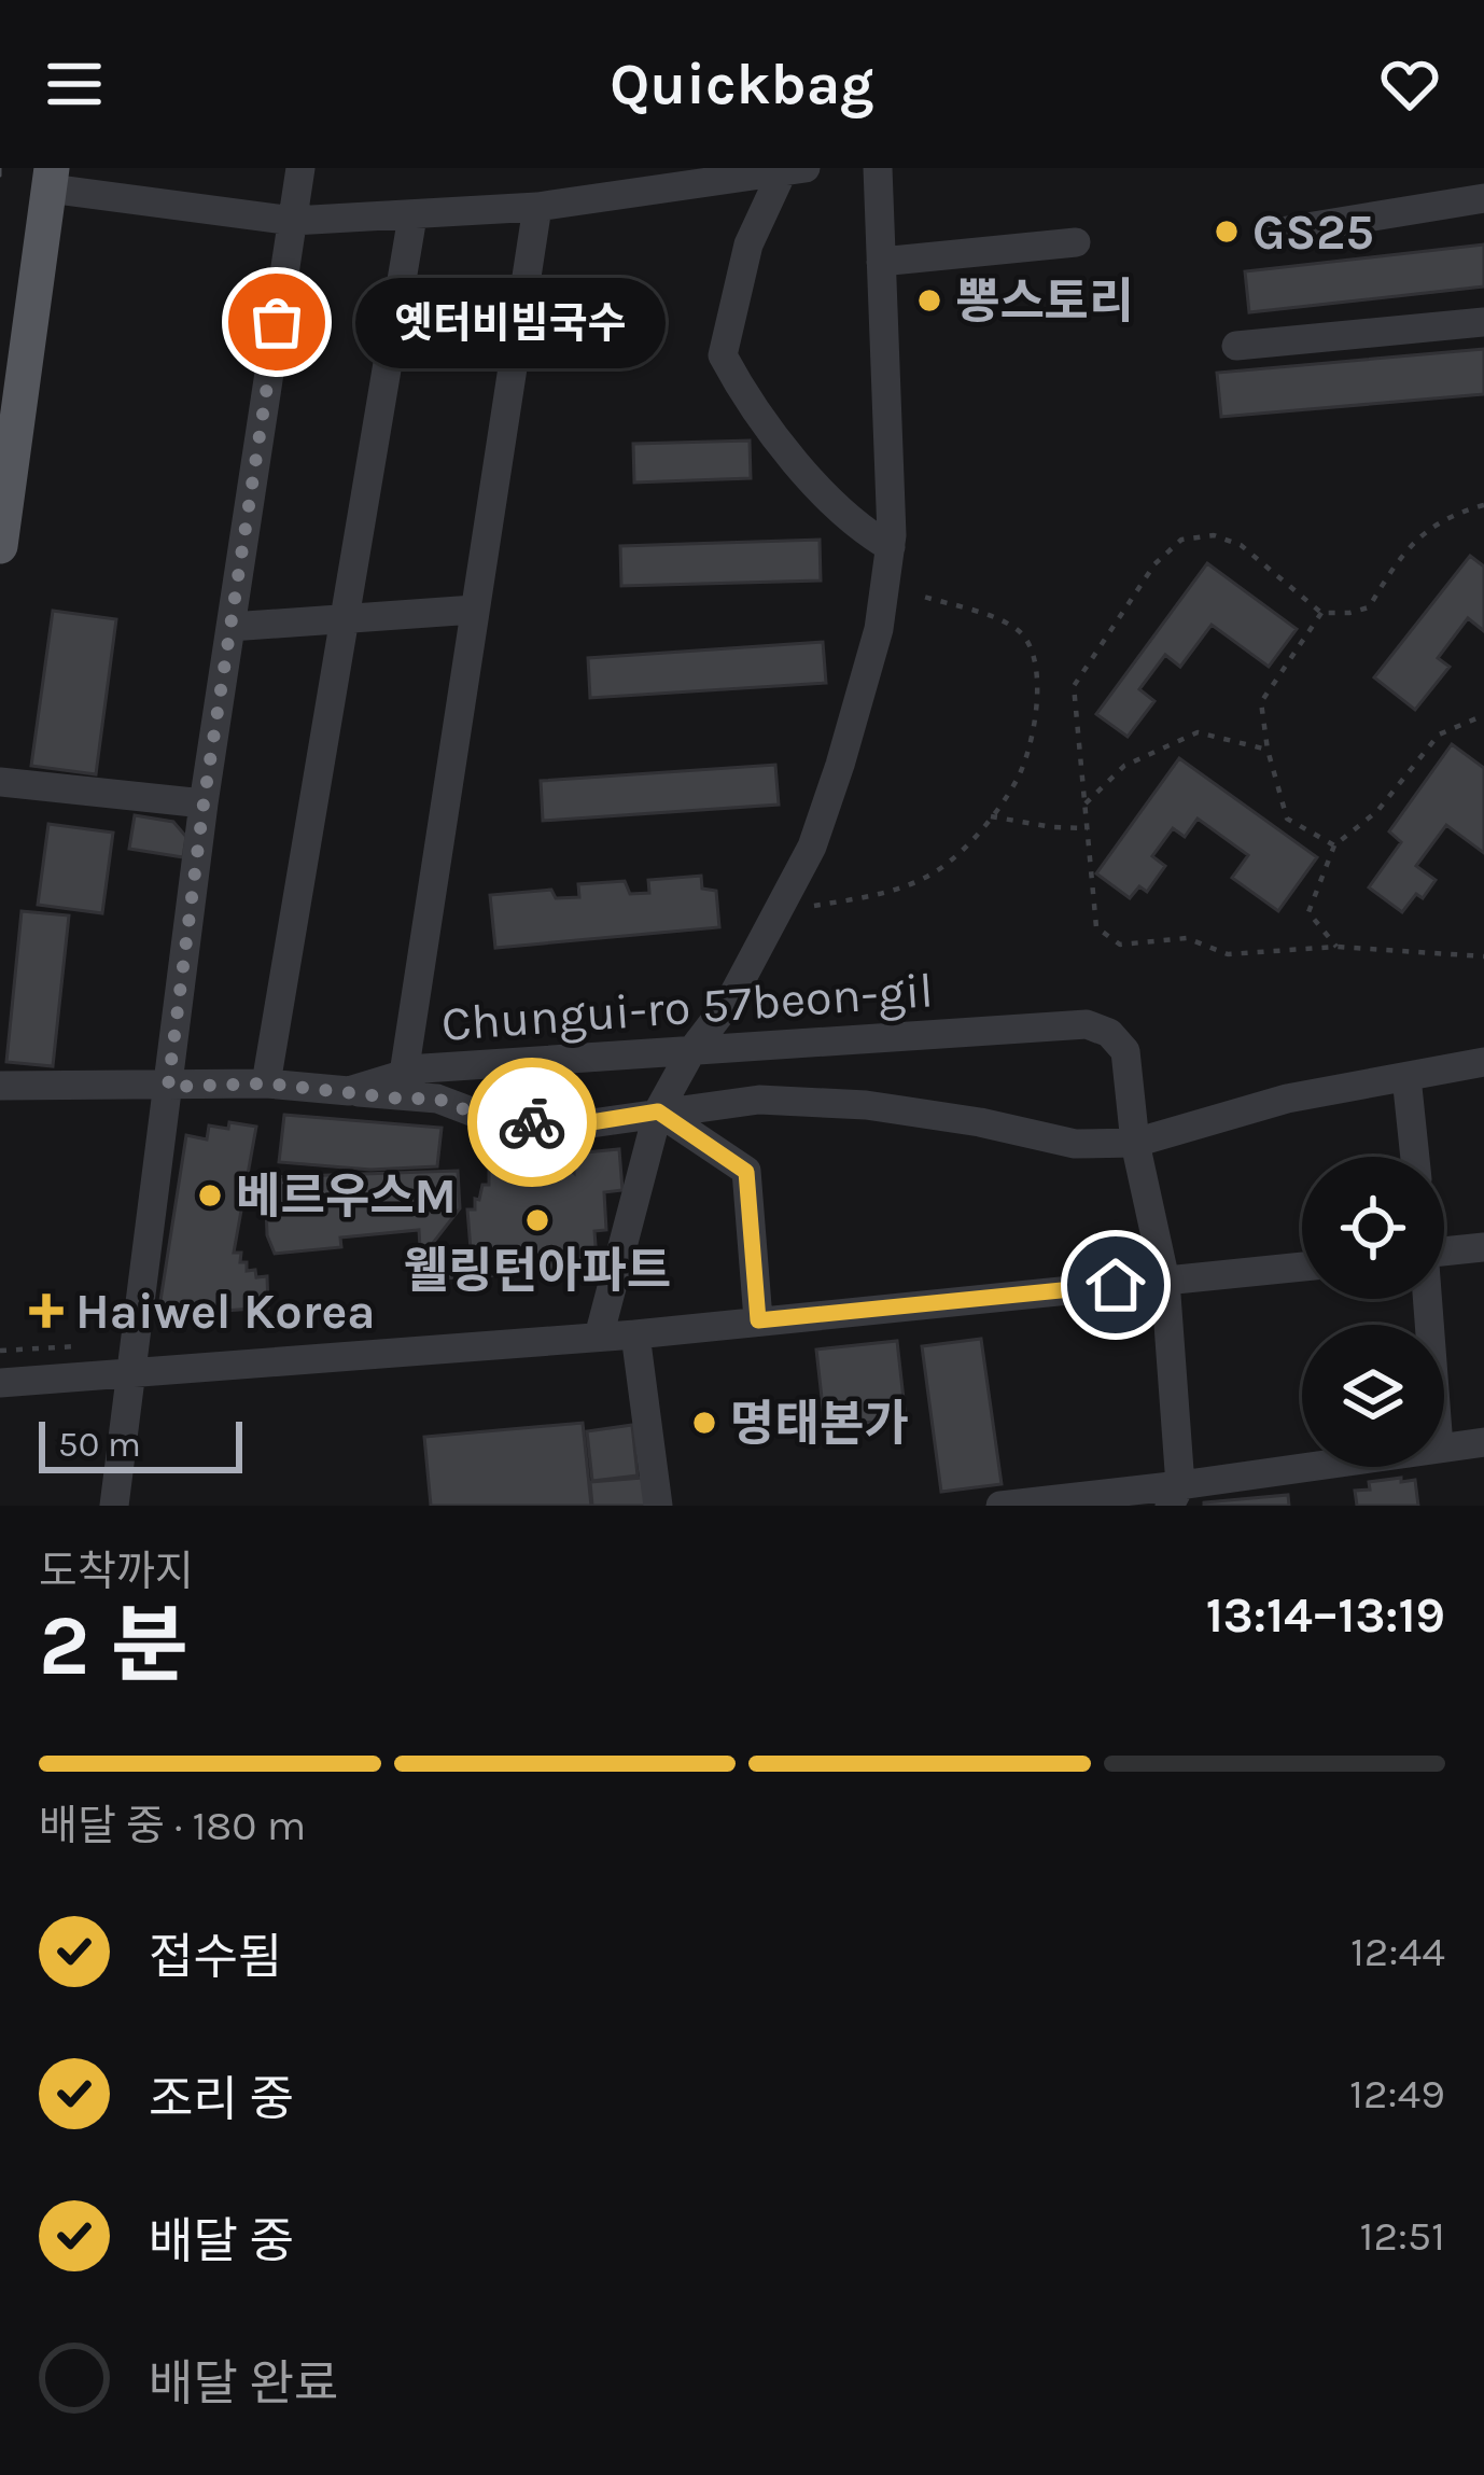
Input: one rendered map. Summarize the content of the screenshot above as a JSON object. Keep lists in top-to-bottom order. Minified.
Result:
{"streets":{"street":["Chungui-ro 57beon-gil"]},"places":{"other":["GS25","뽕스토리","옛터비빔국수","베르우스M","웰링턴아파트","명태본가"],"health":["Haiwel Korea"]},"scale_bar":"50 m","page":{"header":"Quickbag","bubble":"옛터비빔국수","scale":"50 m","heading":["2 분","도착까지","13:14–13:19"],"bar":"배달 중 · 180 m","list":[["접수됨","12:44"],["조리 중","12:49"],["배달 중","12:51"],"배달 완료"]}}
